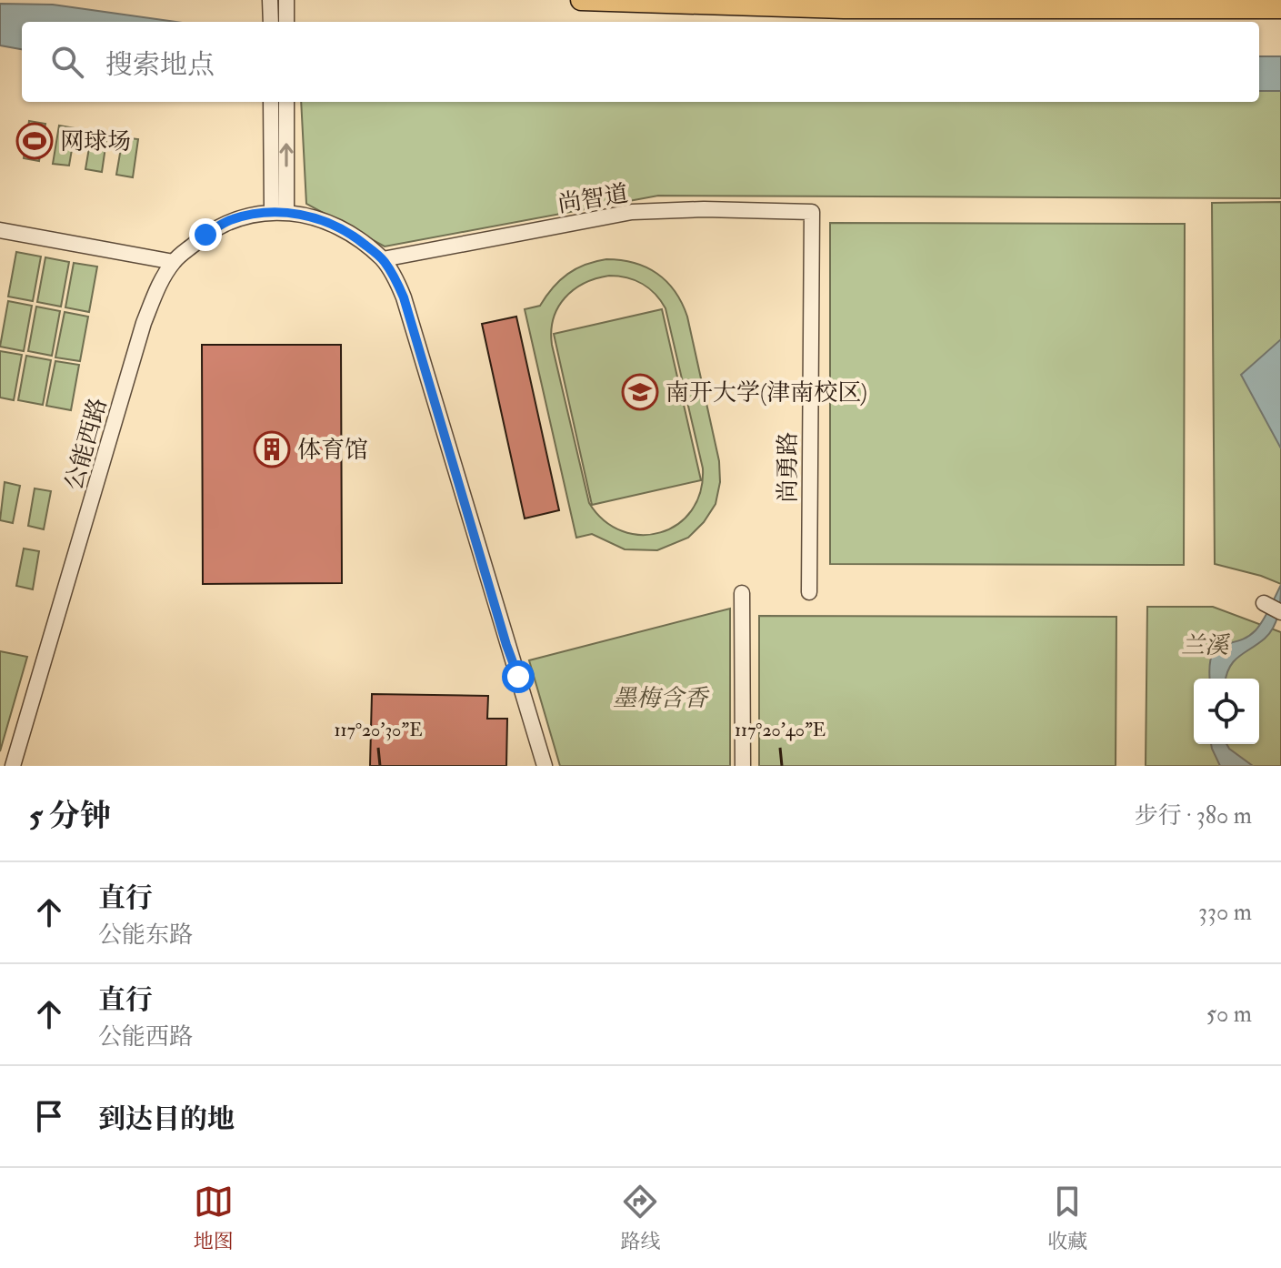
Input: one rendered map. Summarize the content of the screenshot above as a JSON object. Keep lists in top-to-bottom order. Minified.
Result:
{"streets":{"street":["尚智道","公能西路","尚勇路"]},"crossings":[["尚智道","尚勇路"]],"parks":["兰溪","墨梅含香"],"places":{"sports":["网球场"],"school or university":["南开大学(津南校区)"],"building":["体育馆"]},"page":{"search":"搜索地点","heading":["5 分钟","步行 · 380 m"],"list":[["直行","公能东路","330 m"],["直行","公能西路","50 m"],"到达目的地"],"nav":["地图","路线","收藏"]},"coordinates":["117°20'30\"E","117°20'40\"E"]}
